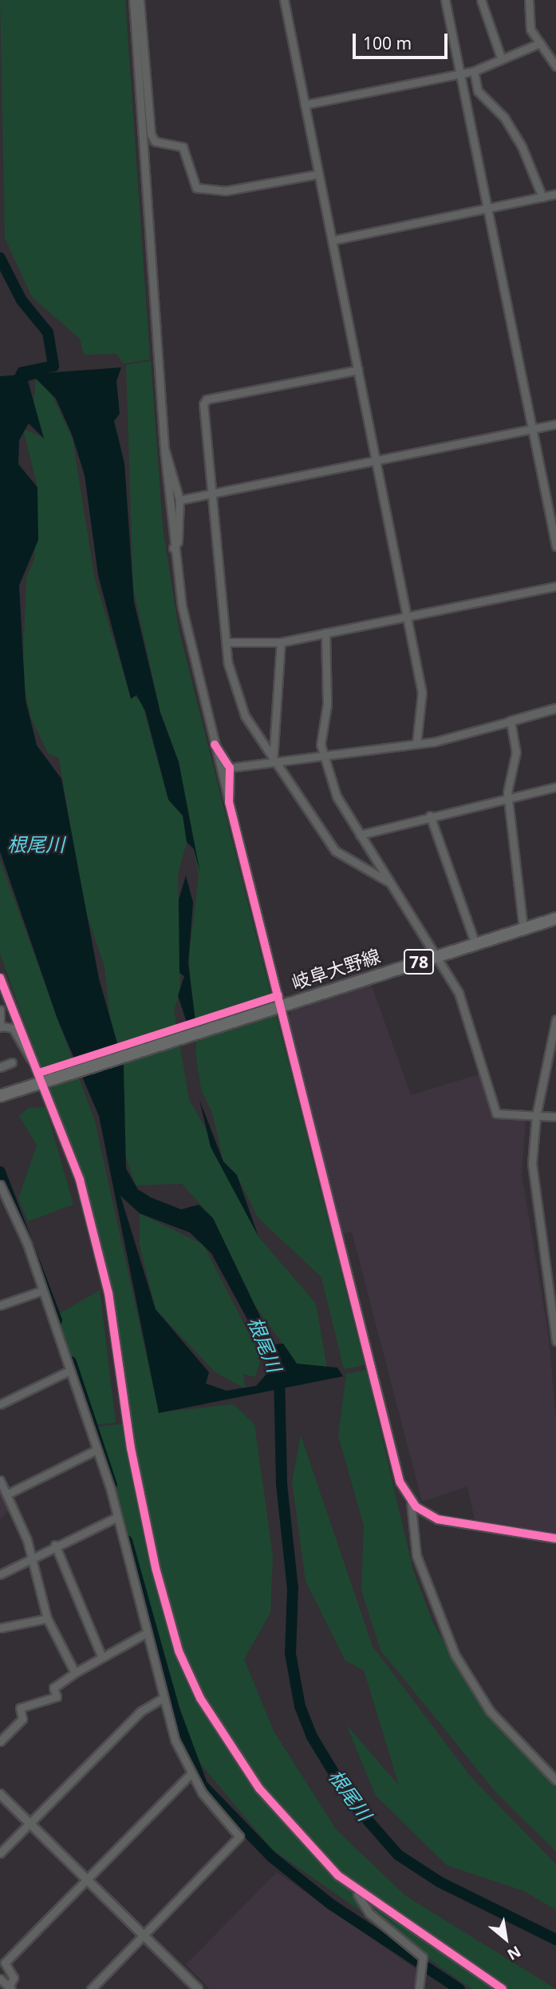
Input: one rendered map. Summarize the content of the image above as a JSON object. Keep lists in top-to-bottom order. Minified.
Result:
{"streets":{"main road":["78","岐阜大野線"]},"water":["根尾川"],"scale_bar":"100 m","north":"bottom right"}
